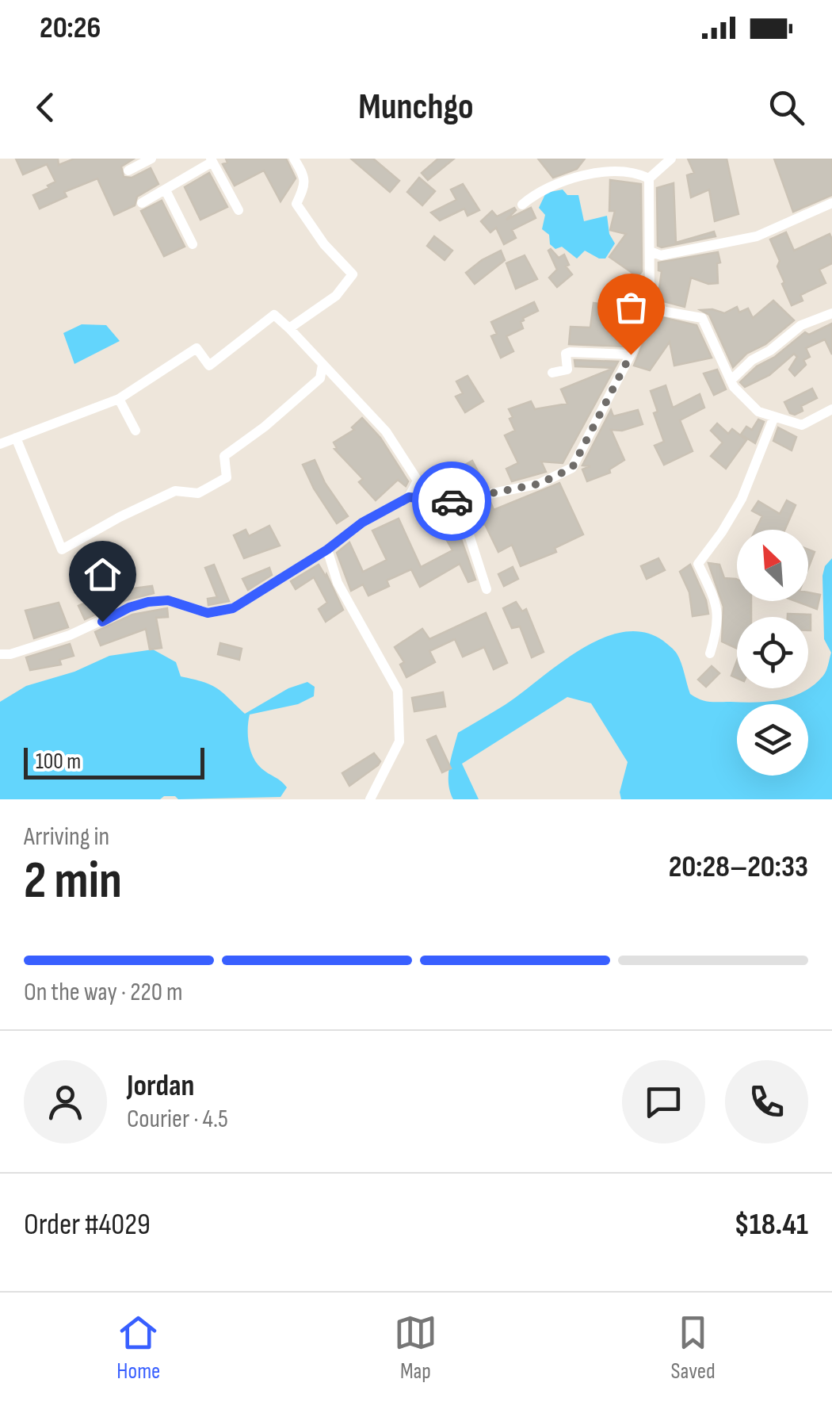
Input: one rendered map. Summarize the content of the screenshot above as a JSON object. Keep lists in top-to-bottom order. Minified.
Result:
{"scale_bar":"100 m","north":"top left","page":{"status":"20:26","header":"Munchgo","scale":"100 m","heading":["2 min","Arriving in","20:28–20:33"],"panel":["Jordan","Courier · 4.5","Order #4029","$18.41"],"bar":"On the way · 220 m","tabs":["Home","Map","Saved"]}}
